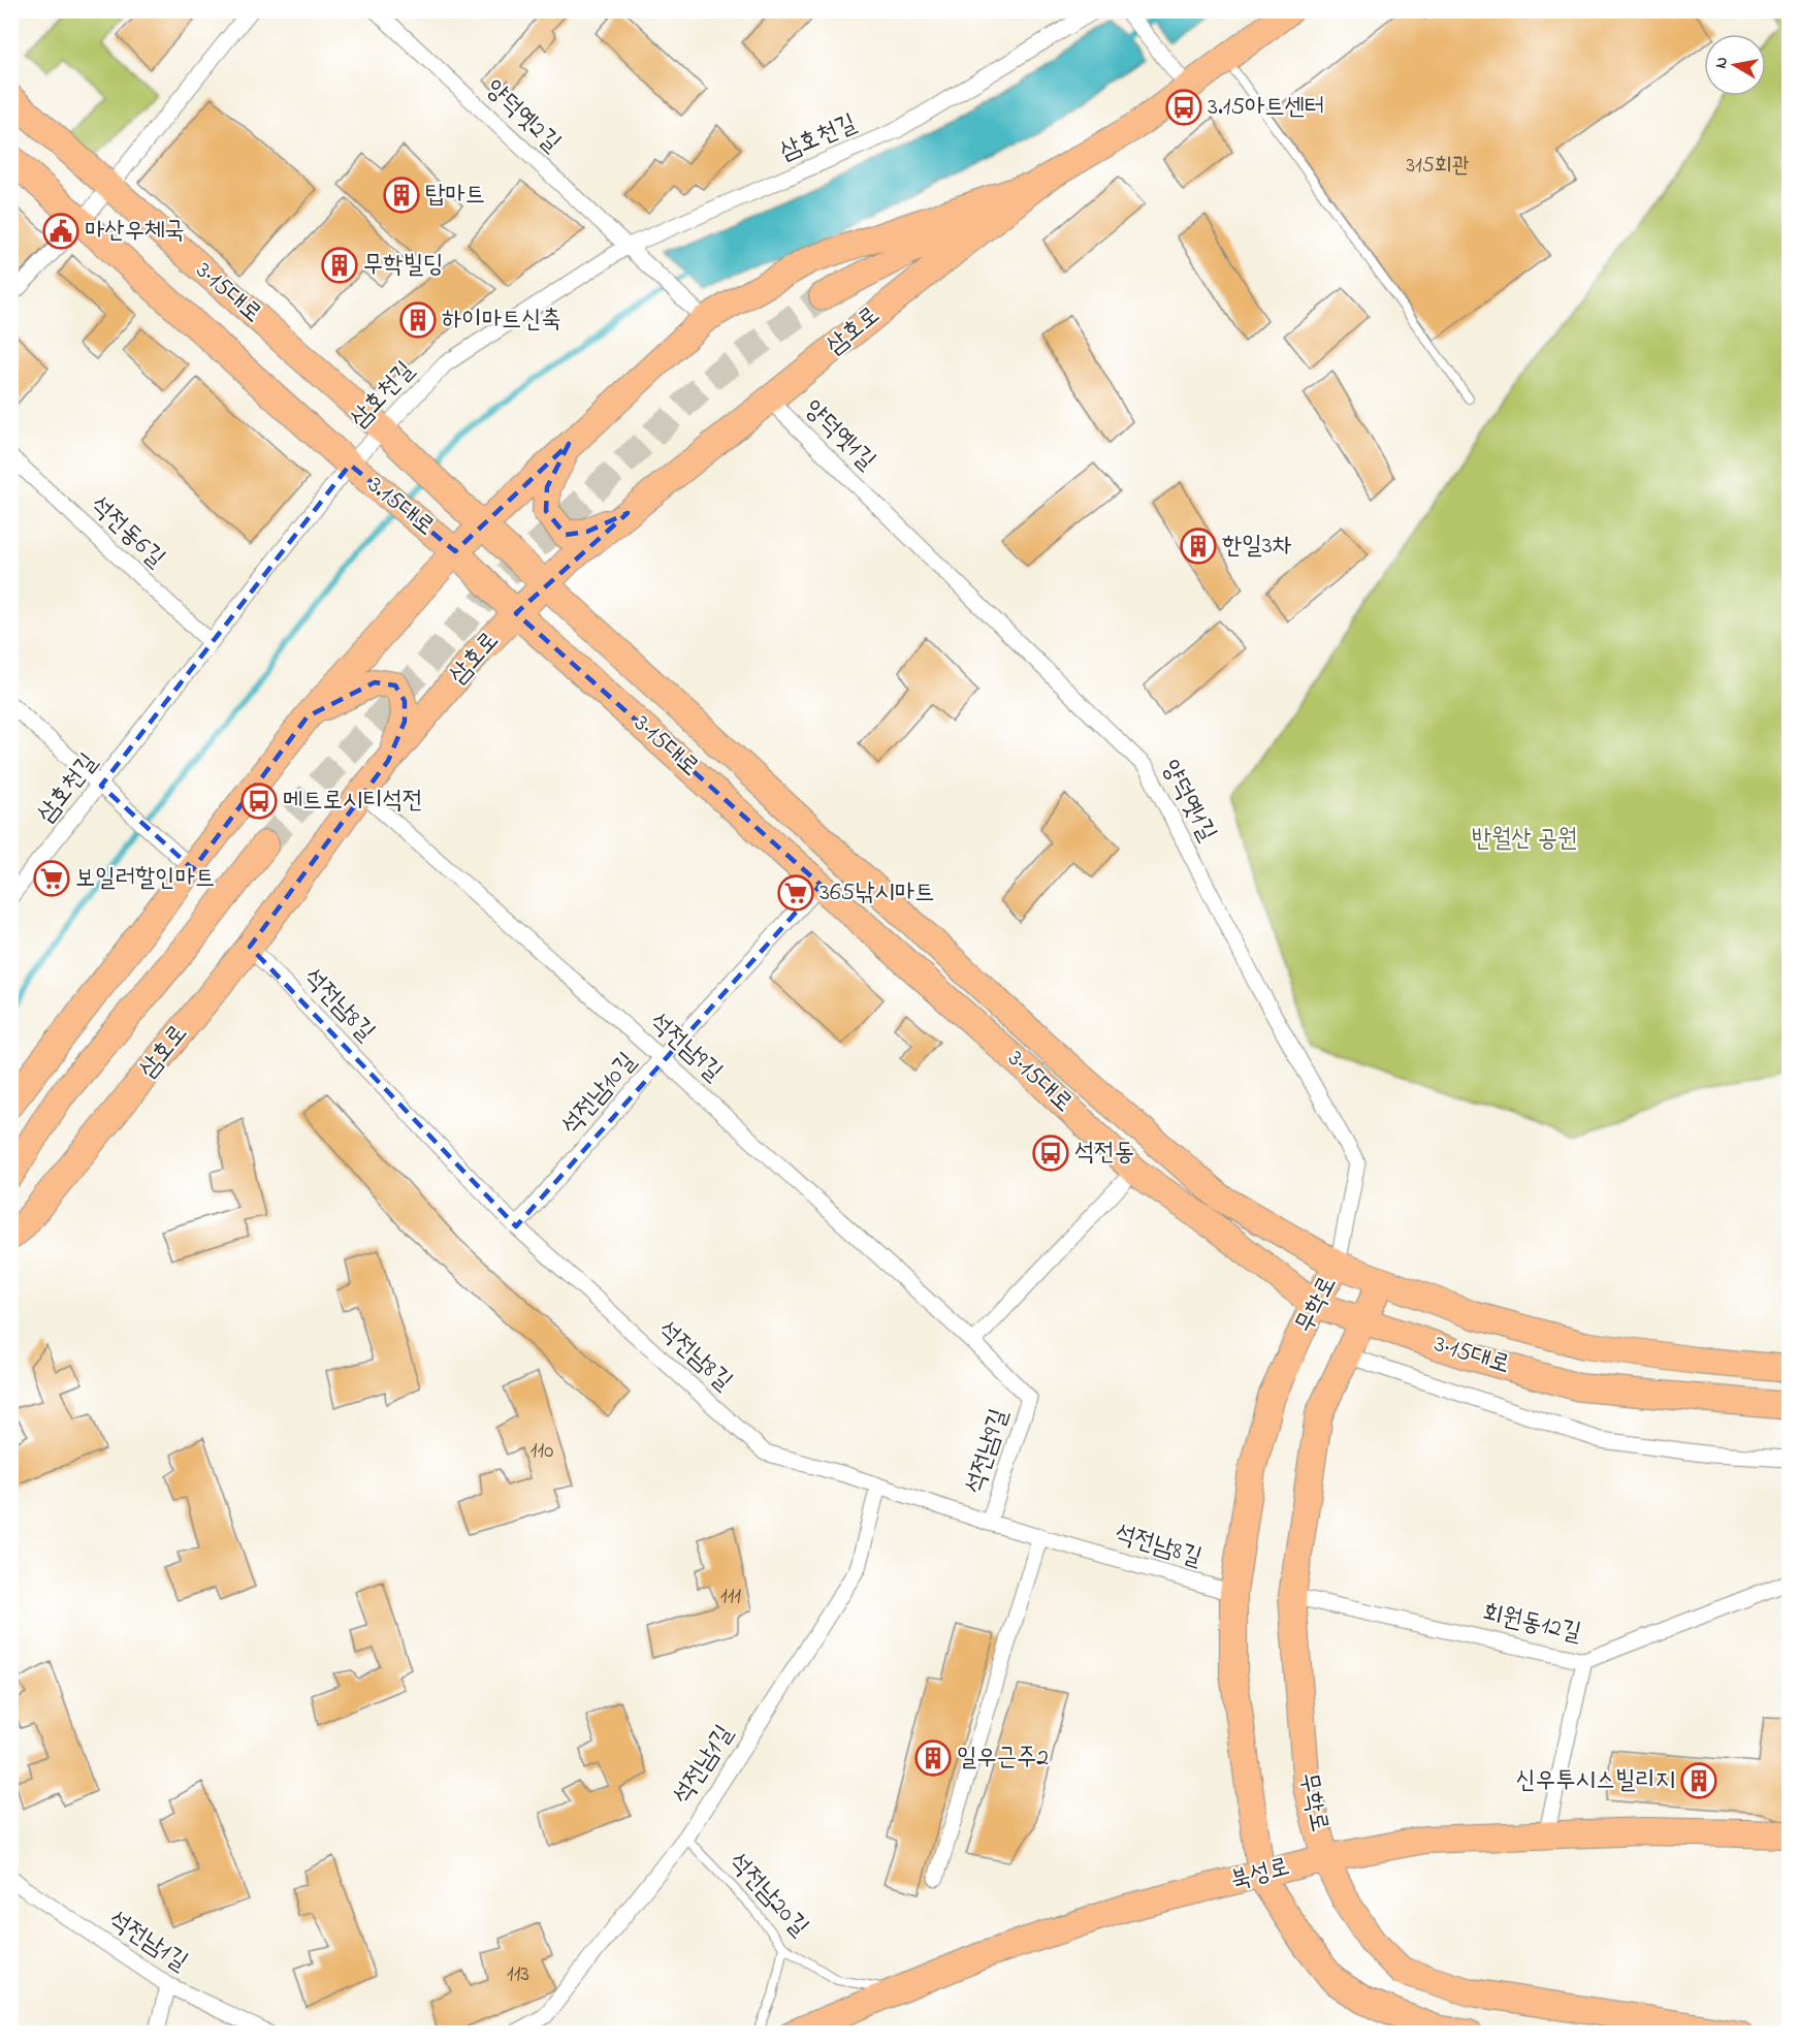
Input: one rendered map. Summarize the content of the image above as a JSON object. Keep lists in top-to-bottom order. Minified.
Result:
{"streets":{"main road":["3·15대로","삼호로","3.15대로","무학로","북성로"],"street":["양덕옛2길","삼호천길","양덕옛1길","석전동6길","석전남8길","석전남9길","석전남10길","회원동12길","석전남1길"],"lane":["석전남20길"]},"crossings":[["양덕옛2길","삼호천길"],["양덕옛2길","삼호로"],["삼호천길","3·15대로"],["삼호천길","3.15대로"],["삼호천길","석전동6길"],["3·15대로","삼호로"],["3·15대로","양덕옛1길"],["3·15대로","3.15대로"],["3·15대로","석전남10길"],["3·15대로","무학로"],["삼호로","양덕옛1길"],["삼호로","3.15대로"],["삼호로","석전남8길"],["삼호로","석전남9길"],["양덕옛1길","무학로"],["석전남8길","석전남9길"],["석전남8길","석전남10길"],["석전남8길","무학로"],["석전남8길","석전남1길"],["석전남9길","석전남10길"],["무학로","회원동12길"],["무학로","북성로"],["석전남1길","석전남20길"],["북성로","석전남20길"]],"parks":["반월산 공원"],"places":{"bus stop":["3.15아트센터","메트로시티석전","석전동"],"building":["탑마트","무학빌딩","하이마트신축","한일3차","일우근주2","신우투시스빌리지"],"public building":["마산우체국"],"supermarket":["보일러할인마트","365낚시마트"]},"house_numbers":["315회관","110","111","113"],"north":"left"}
